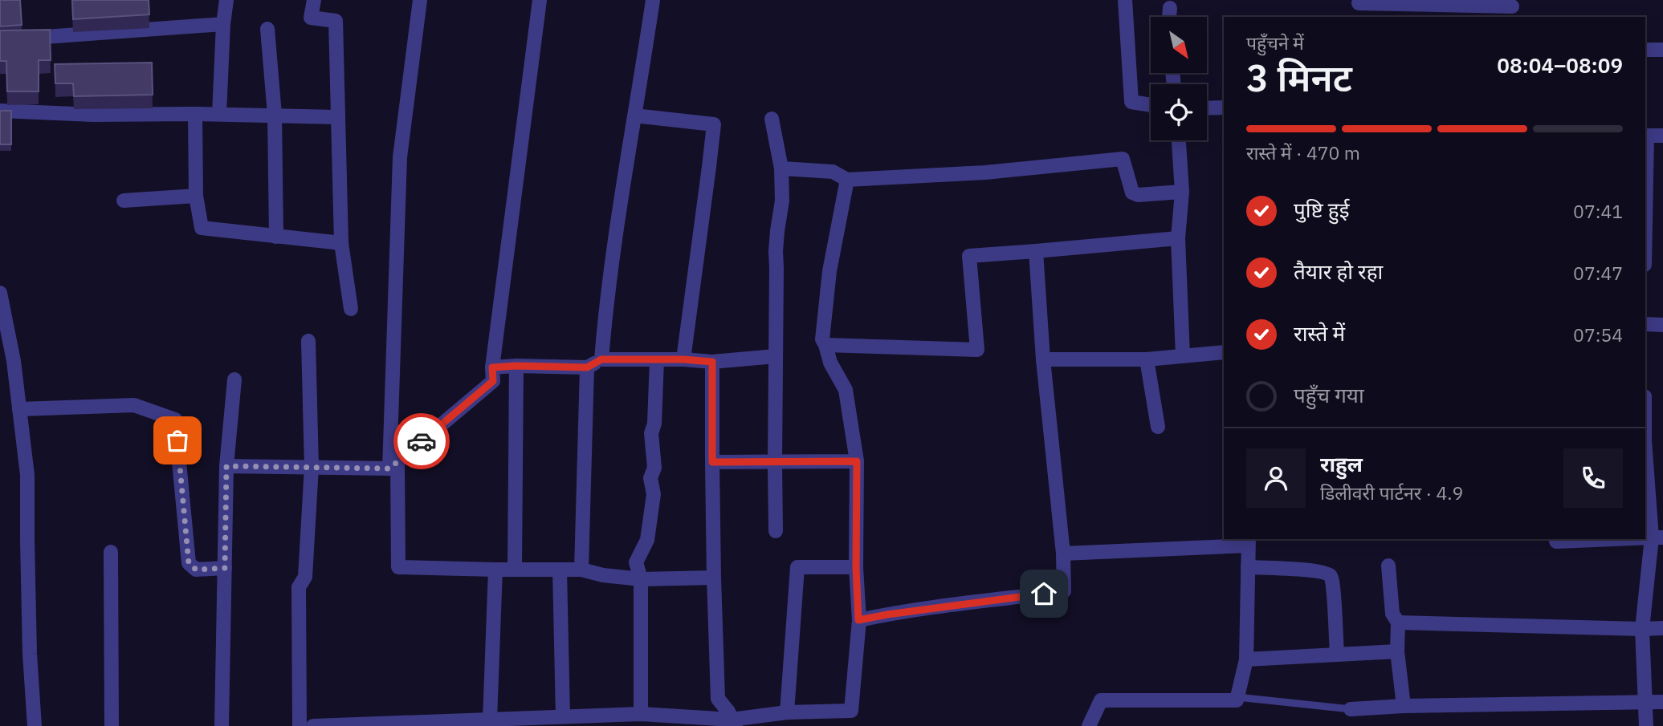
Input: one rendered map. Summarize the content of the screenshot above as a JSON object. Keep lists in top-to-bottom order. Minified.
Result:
{"north":"bottom right","page":{"heading":["3 मिनट","पहुँचने में","08:04–08:09"],"panel":["राहुल","डिलीवरी पार्टनर · 4.9"],"bar":"रास्ते में · 470 m","list":[["पुष्टि हुई","07:41"],["तैयार हो रहा","07:47"],["रास्ते में","07:54"],"पहुँच गया"]}}
